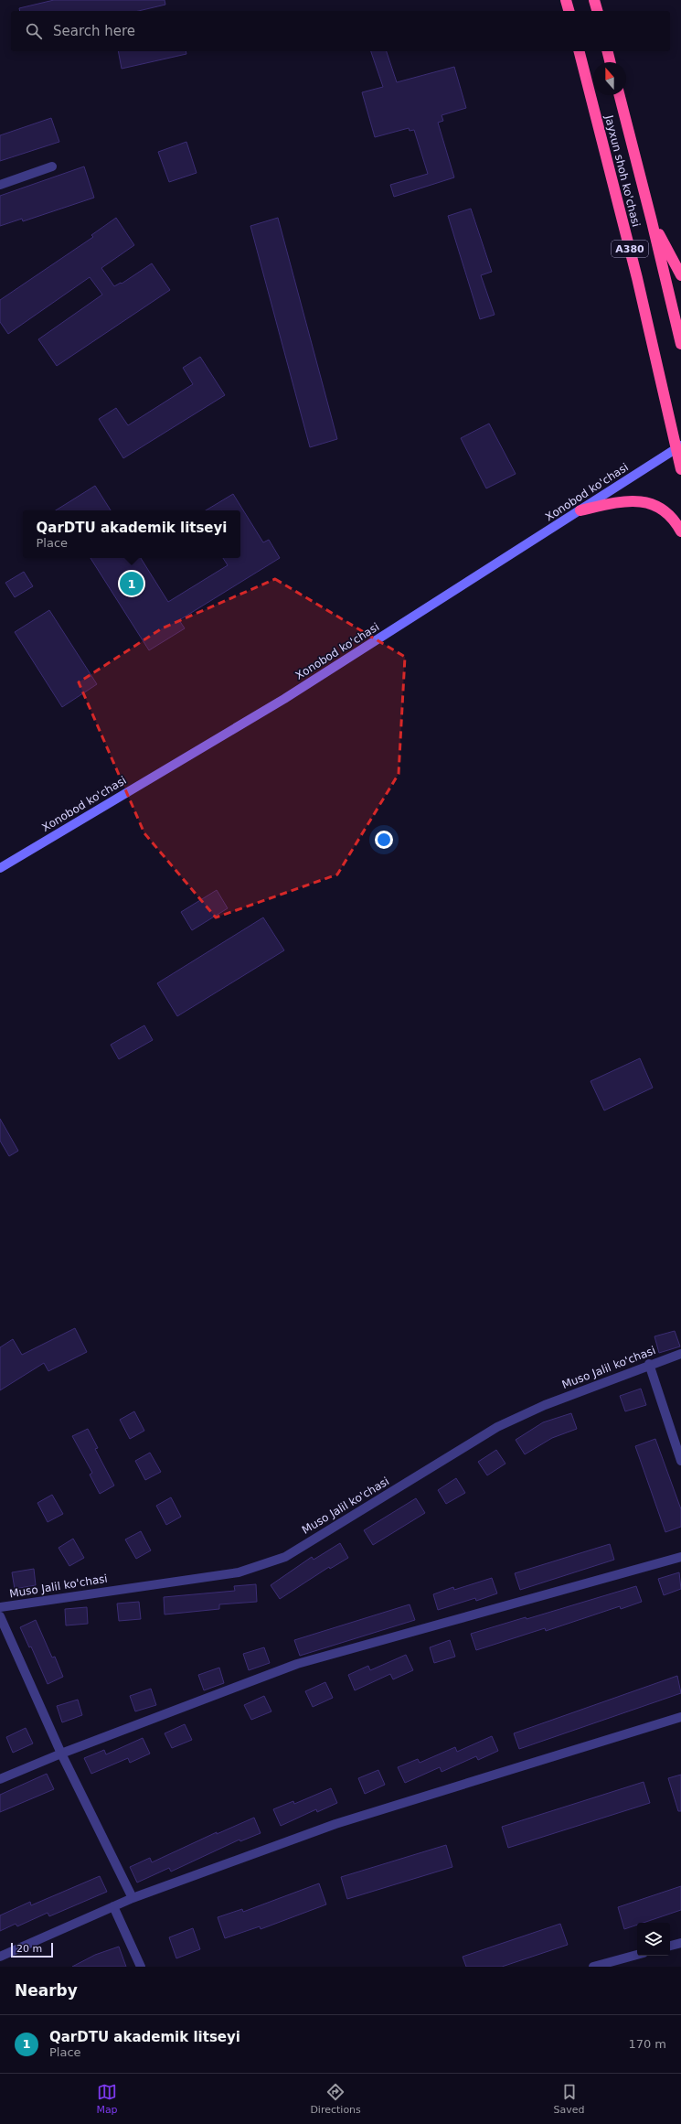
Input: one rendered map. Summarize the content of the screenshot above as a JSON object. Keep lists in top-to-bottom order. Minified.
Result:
{"streets":{"highway":["Jayxun shoh ko'chasi","A380"],"main road":["Xonobod ko'chasi"],"street":["Muso Jalil ko'chasi"]},"crossings":[["Jayxun shoh ko'chasi","Xonobod ko'chasi"]],"scale_bar":"20 m","north":"top","page":{"search":"Search here","popup":["QarDTU akademik litseyi","Place"],"pins":"1","scale":"20 m","heading":"Nearby","list":[{"mark":"1","name":"QarDTU akademik litseyi","note":"Place","value":"170 m"}],"nav":["Map","Directions","Saved"]}}
